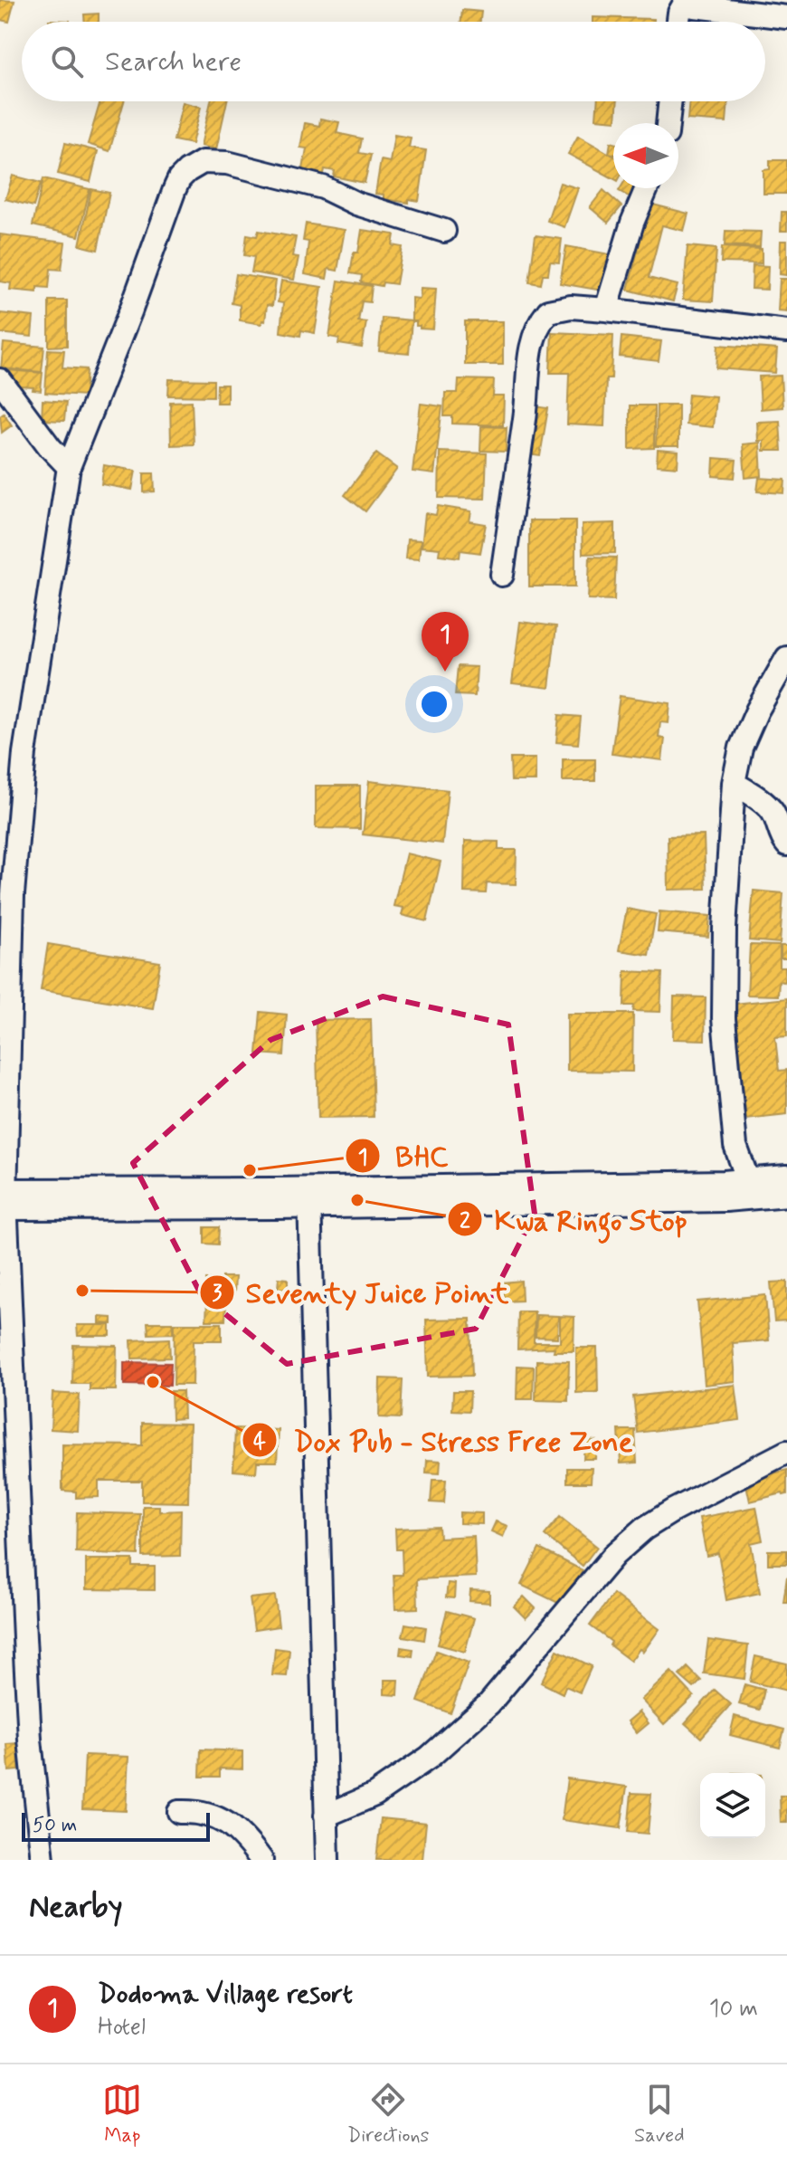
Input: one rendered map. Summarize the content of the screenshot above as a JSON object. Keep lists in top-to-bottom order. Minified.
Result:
{"places":["BHC","Kwa Ringo Stop","Seventy Juice Point","Dox Pub - Stress Free Zone"],"scale_bar":"50 m","north":"left","page":{"search":"Search here","pins":"1","scale":"50 m","heading":"Nearby","list":[{"mark":"1","name":"Dodoma Village resort","note":"Hotel","value":"10 m"}],"nav":["Map","Directions","Saved"]}}
